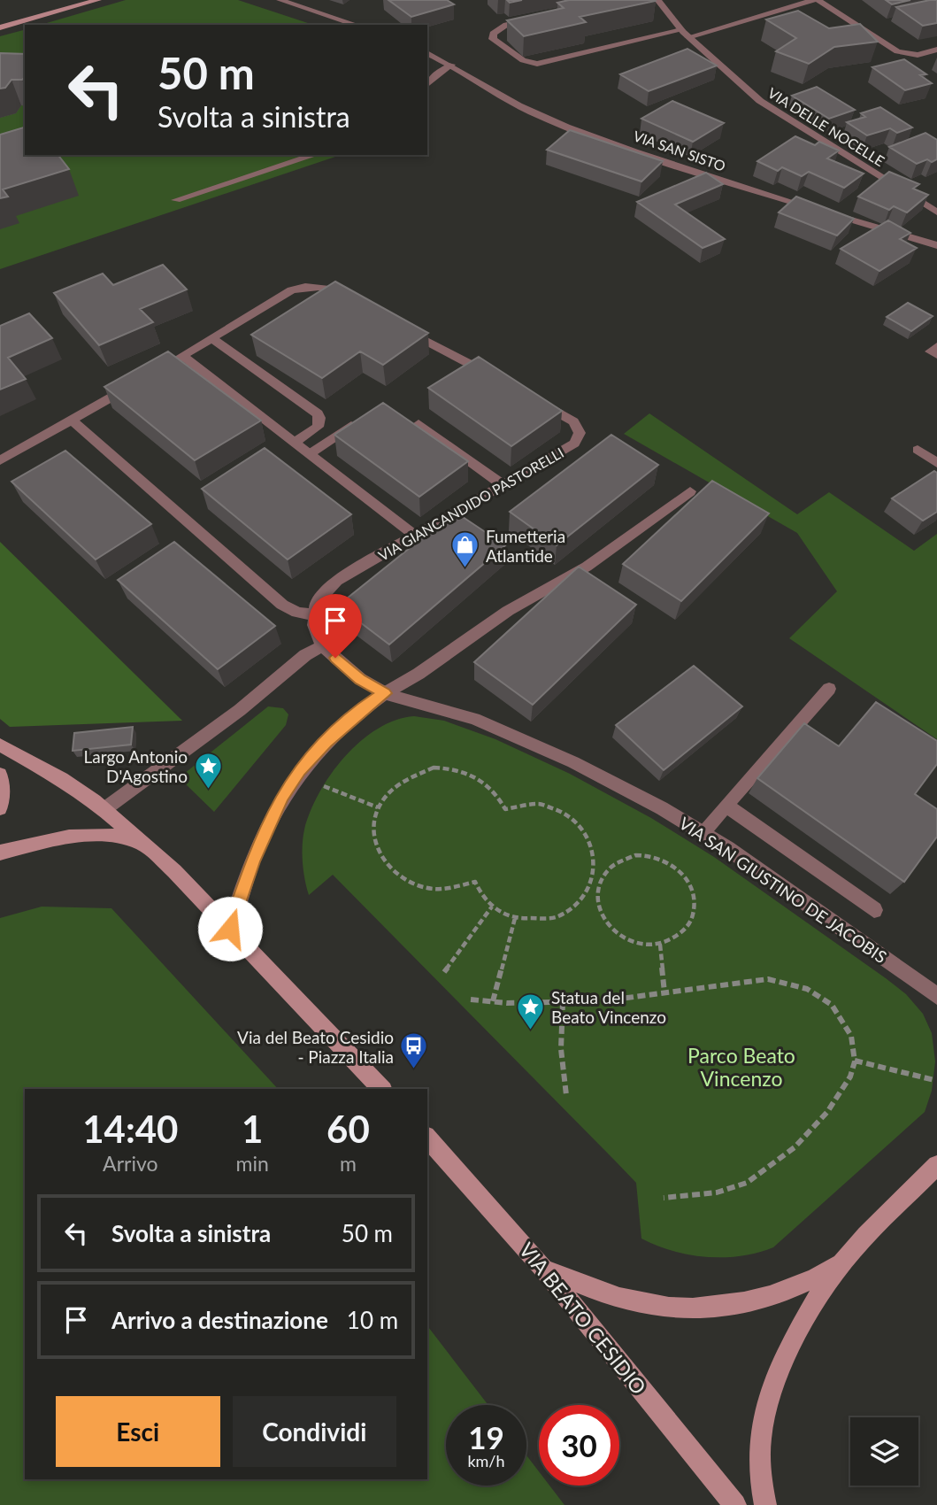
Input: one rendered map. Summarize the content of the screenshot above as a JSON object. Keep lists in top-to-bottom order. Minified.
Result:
{"streets":{"main road":["VIA BEATO CESIDIO"],"street":["VIA DELLE NOCELLE","VIA SAN SISTO","VIA GIANCANDIDO PASTORELLI","VIA SAN GIUSTINO DE JACOBIS"]},"parks":["Parco Beato Vincenzo"],"places":{"shop":["Fumetteria Atlantide"],"place":["Largo Antonio D'Agostino","Statua del Beato Vincenzo"],"bus stop":["Via del Beato Cesidio - Piazza Italia"]},"page":{"turn":["50 m","Svolta a sinistra"],"eta":["14:40","Arrivo","1","min","60","m"],"list":[{"name":"Svolta a sinistra","value":"50 m"},{"name":"Arrivo a destinazione","value":"10 m"}],"buttons":["Esci","Condividi"],"speed":"19 km/h","limit":"30"}}
